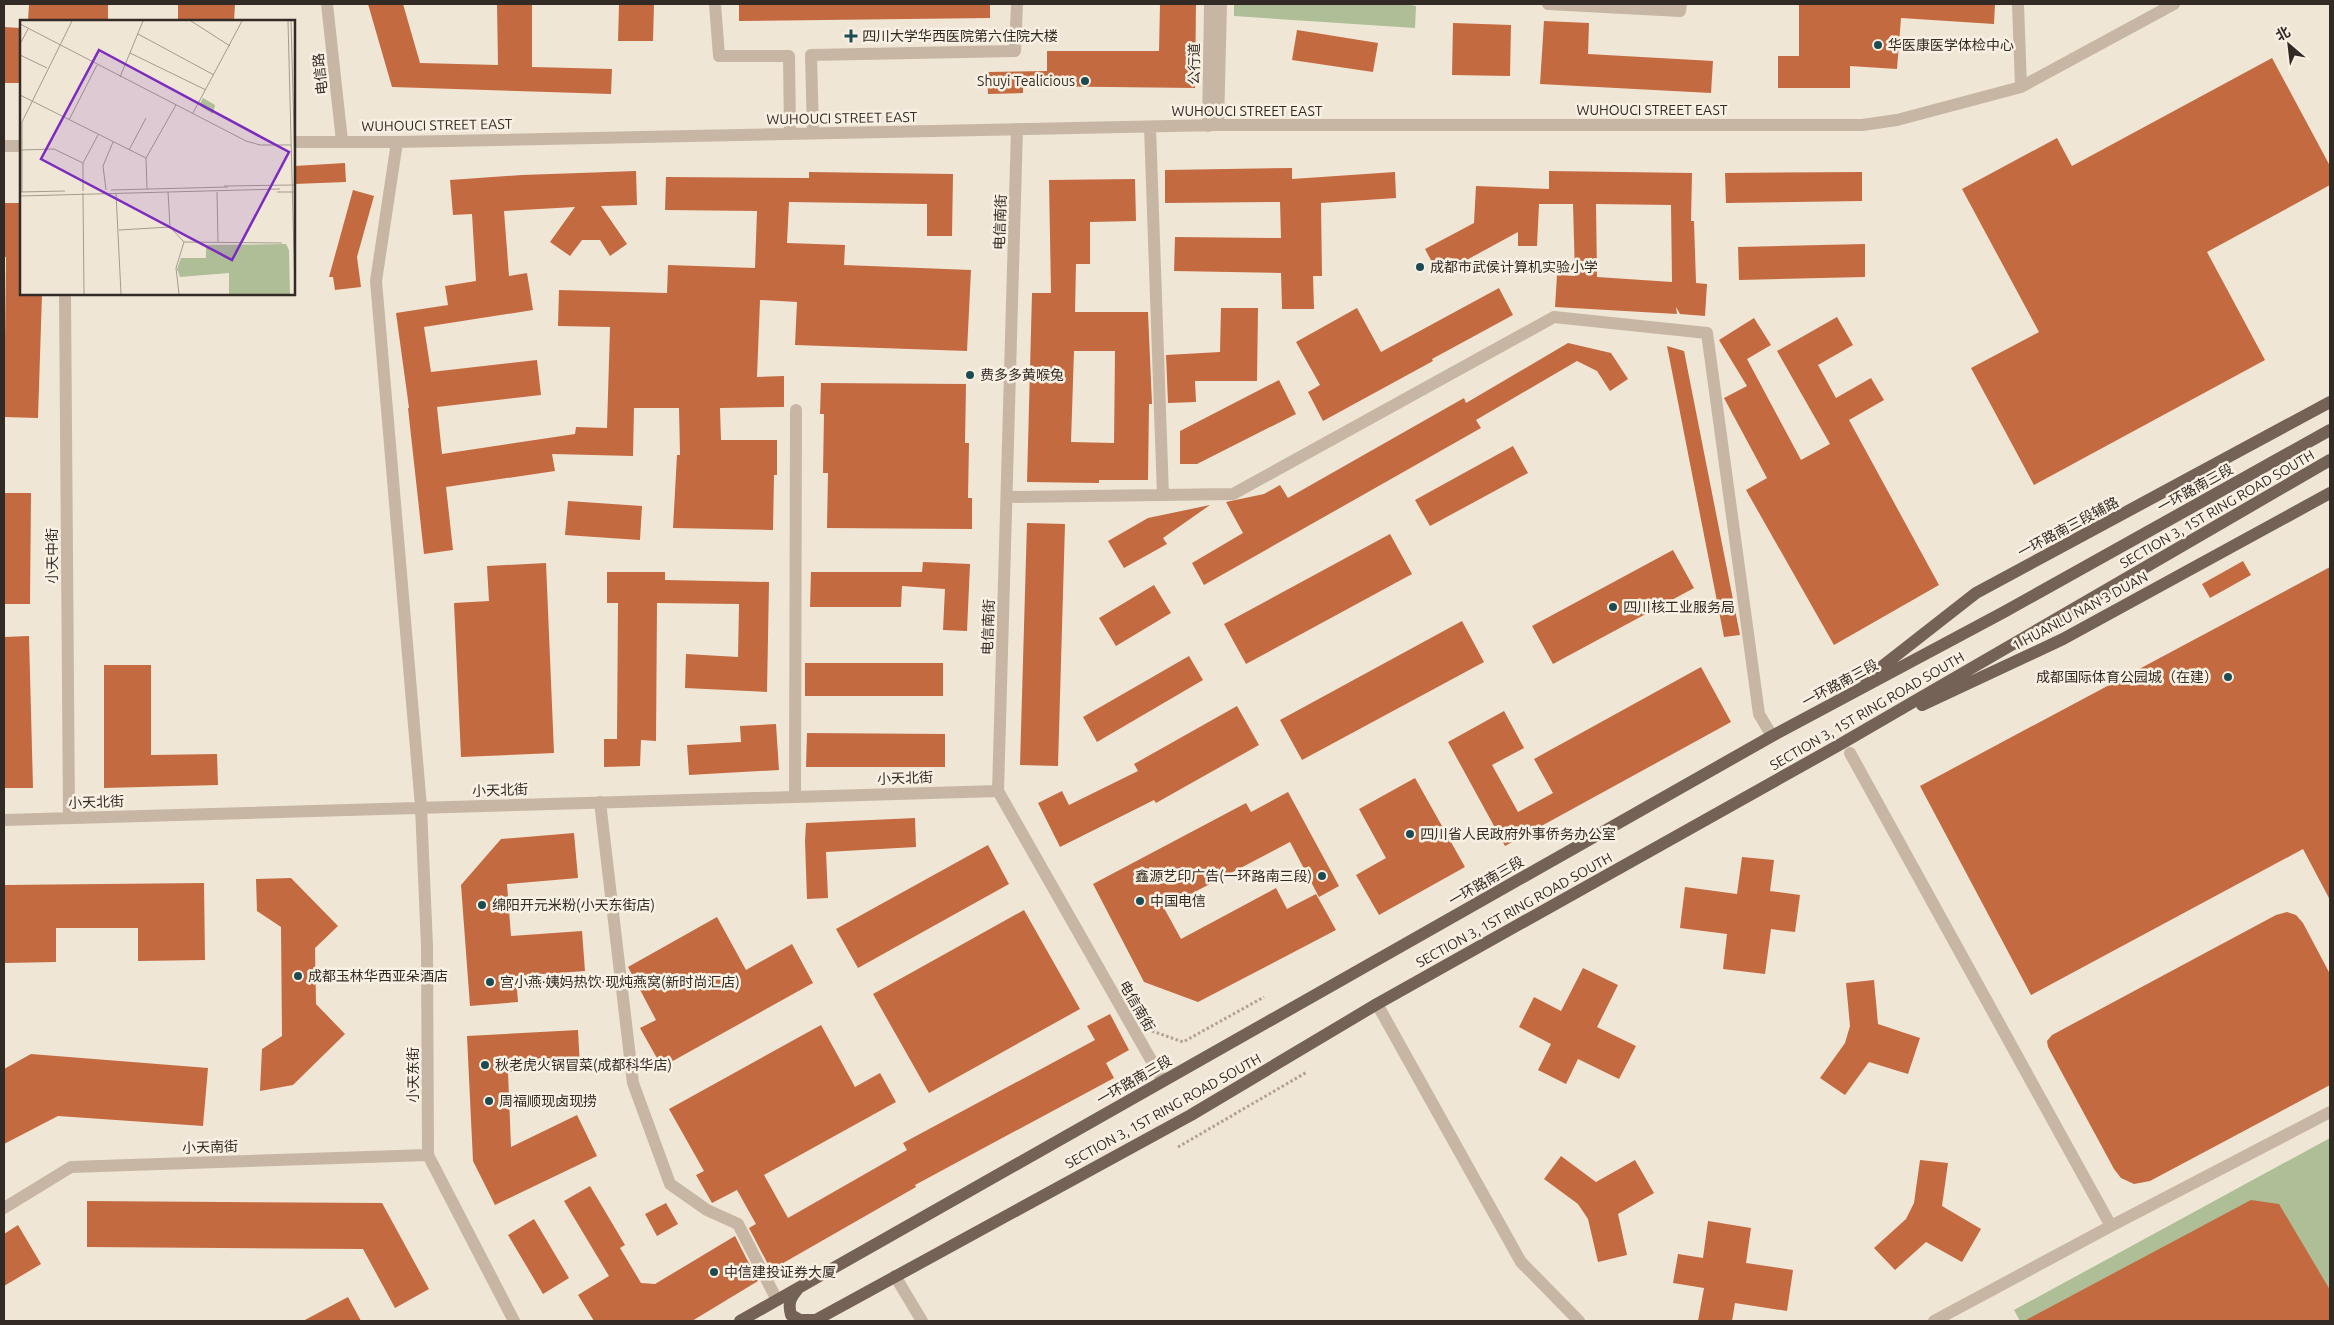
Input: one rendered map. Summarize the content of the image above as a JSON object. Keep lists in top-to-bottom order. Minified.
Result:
{"streets":{"main road":["一环路南三段","SECTION 3, 1ST RING ROAD SOUTH","一环路南三段辅路","1 HUANLU NAN 3 DUAN"],"street":["公行道","电信路","WUHOUCI STREET EAST","电信南街","小天中街","小天北街","小天东街","小天南街"]},"crossings":[["公行道","WUHOUCI STREET EAST"],["电信路","WUHOUCI STREET EAST"],["WUHOUCI STREET EAST","电信南街"],["WUHOUCI STREET EAST","小天东街"],["电信南街","一环路南三段"],["电信南街","小天北街"],["一环路南三段","一环路南三段辅路"],["SECTION 3, 1ST RING ROAD SOUTH","1 HUANLU NAN 3 DUAN"],["小天中街","小天北街"],["小天北街","小天东街"],["小天东街","小天南街"]],"places":{"health":["四川大学华西医院第六住院大楼"],"other":["华医康医学体检中心","Shuyi Tealicious","成都市武侯计算机实验小学","费多多黄喉兔","四川核工业服务局","成都国际体育公园城（在建）","四川省人民政府外事侨务办公室","鑫源艺印广告(一环路南三段)","中国电信","绵阳开元米粉(小天东街店)","成都玉林华西亚朵酒店","宫小燕·姨妈热饮·现炖燕窝(新时尚汇店)","秋老虎火锅冒菜(成都科华店)","周福顺现卤现捞","中信建投证券大厦"]},"north":"top left"}
